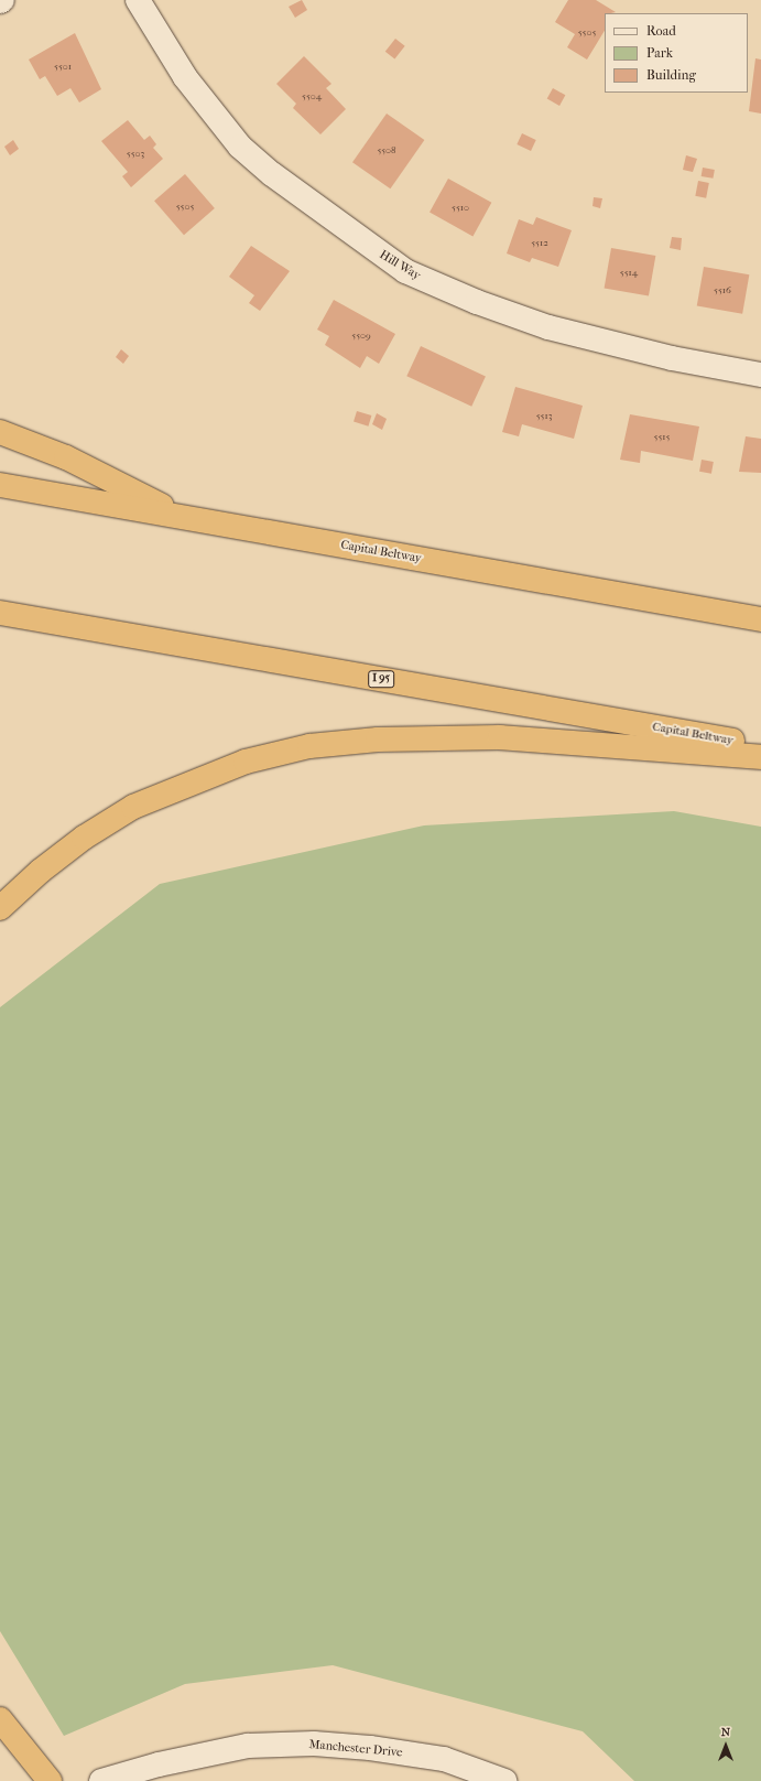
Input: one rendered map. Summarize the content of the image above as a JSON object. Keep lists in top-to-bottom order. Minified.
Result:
{"streets":{"highway":["Capital Beltway","I 95"],"street":["Hill Way","Manchester Drive"]},"house_numbers":["5505","5501","5504","5508","5503","5505","5510","5512","5514","5516","5509","5513","5515"],"legend":["Road","Park","Building"],"north":"top"}
